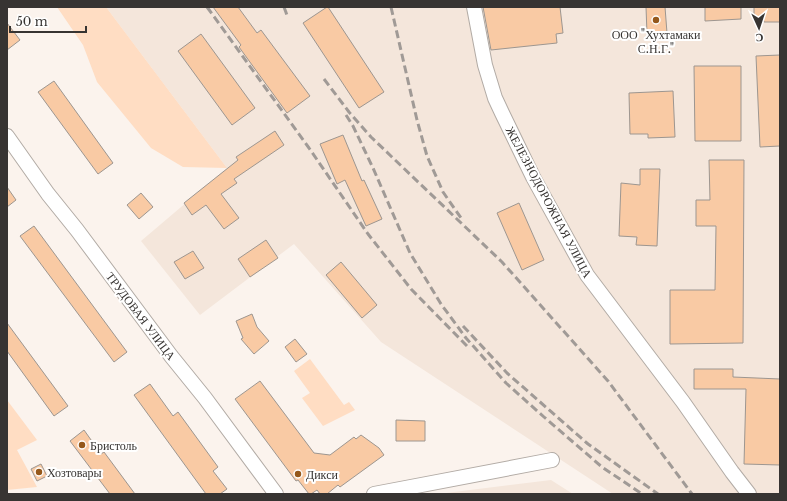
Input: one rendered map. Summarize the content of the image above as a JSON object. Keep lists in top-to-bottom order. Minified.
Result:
{"streets":{"street":["ЖЕЛЕЗНОДОРОЖНАЯ УЛИЦА","ТРУДОВАЯ УЛИЦА"]},"places":["ООО \"Хухтамаки С.Н.Г.\"","Бристоль","Хозтовары","Дикси"],"scale_bar":"50 m","north":"bottom"}
